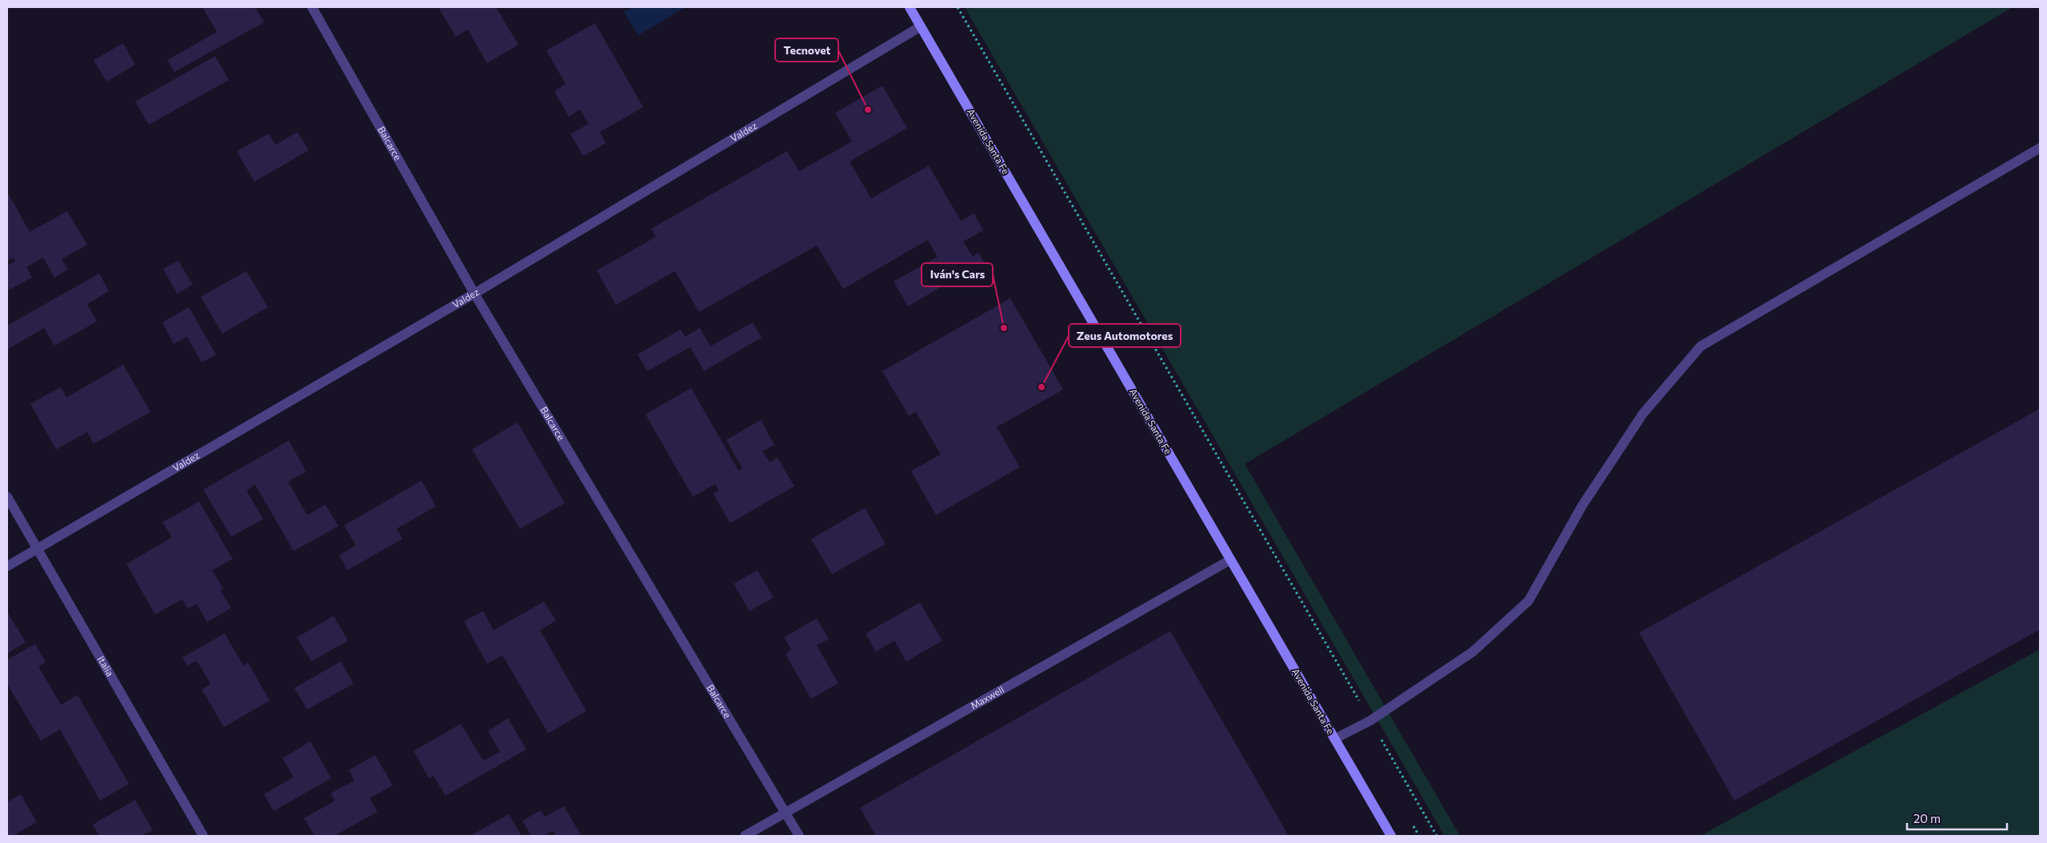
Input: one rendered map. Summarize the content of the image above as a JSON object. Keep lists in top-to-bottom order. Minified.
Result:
{"streets":{"main road":["Avenida Santa Fe"],"street":["Valdez","Balcarce","Italia","Maxwell"]},"crossings":[["Valdez","Avenida Santa Fe"],["Valdez","Balcarce"],["Valdez","Italia"],["Avenida Santa Fe","Maxwell"],["Balcarce","Maxwell"]],"places":["Tecnovet","Iván's Cars","Zeus Automotores"],"scale_bar":"20 m"}
